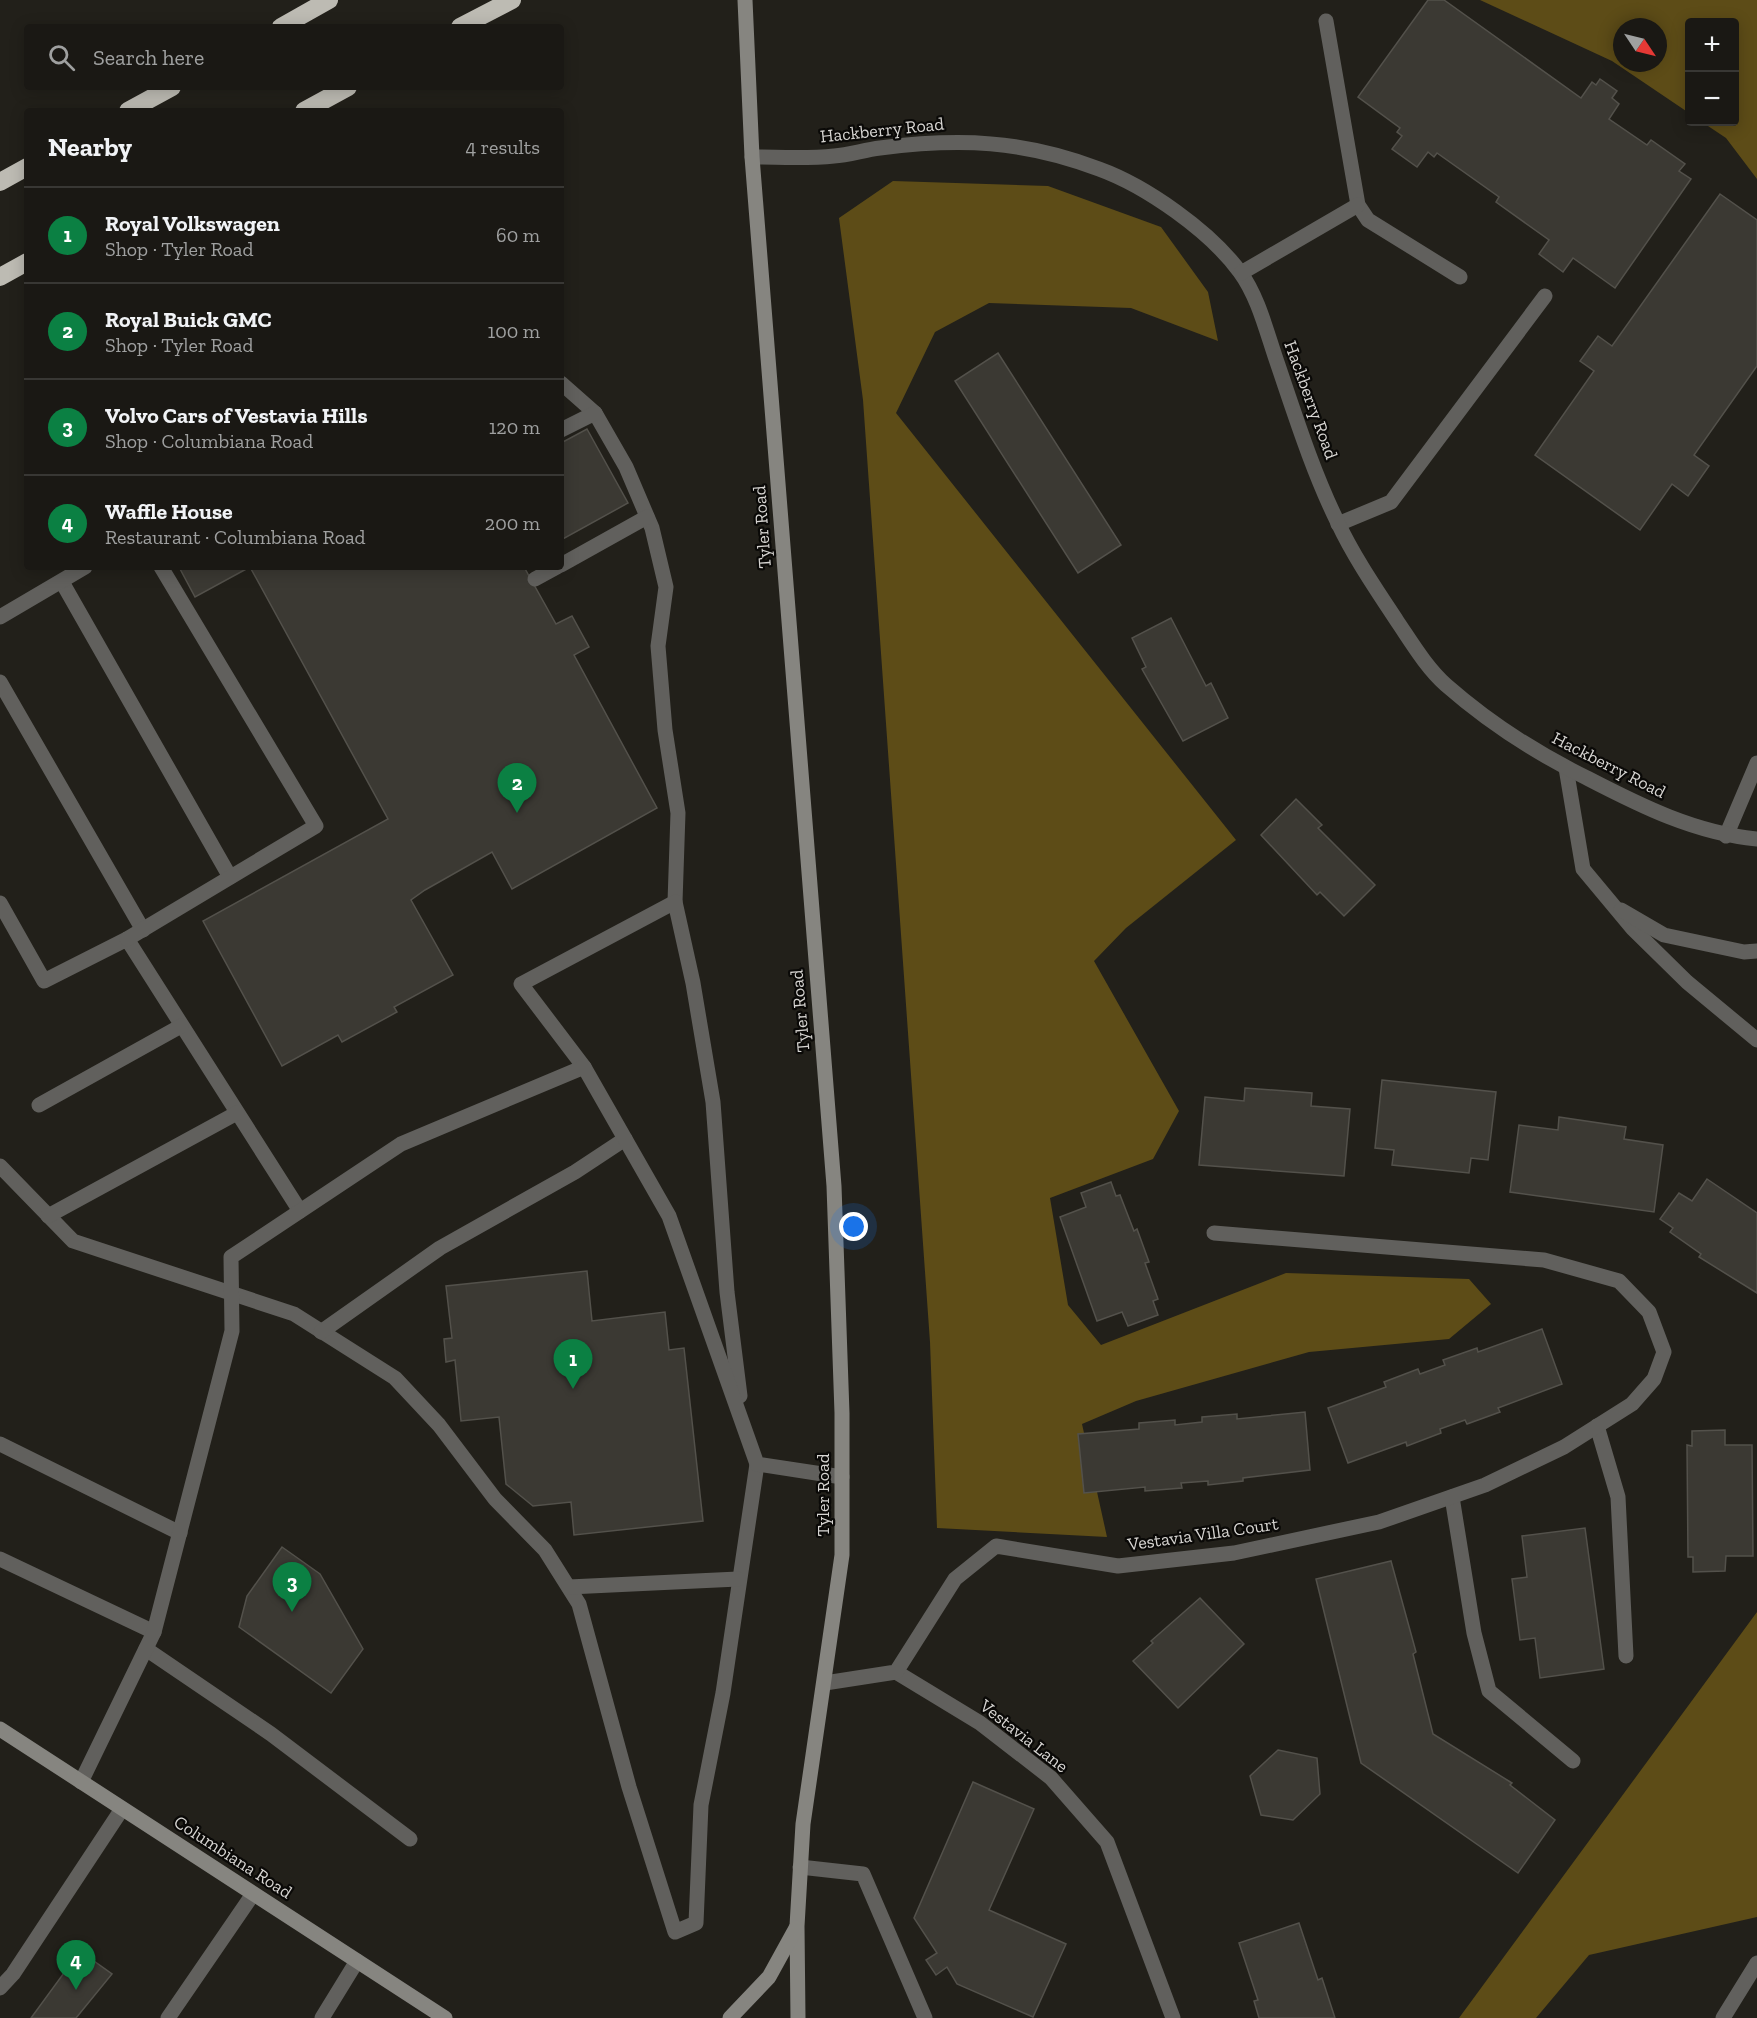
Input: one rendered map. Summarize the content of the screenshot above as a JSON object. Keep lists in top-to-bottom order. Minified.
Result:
{"streets":{"street":["Hackberry Road","Tyler Road","Vestavia Villa Court","Vestavia Lane","Columbiana Road"]},"crossings":[["Hackberry Road","Tyler Road"],["Vestavia Villa Court","Vestavia Lane"]],"north":"bottom right","page":{"map_buttons":["+","−"],"search":"Search here","heading":["Nearby","4 results"],"list":[{"mark":"1","name":"Royal Volkswagen","note":"Shop · Tyler Road","value":"60 m"},{"mark":"2","name":"Royal Buick GMC","note":"Shop · Tyler Road","value":"100 m"},{"mark":"3","name":"Volvo Cars of Vestavia Hills","note":"Shop · Columbiana Road","value":"120 m"},{"mark":"4","name":"Waffle House","note":"Restaurant · Columbiana Road","value":"200 m"}],"pins":["2","1","3","4"]}}
